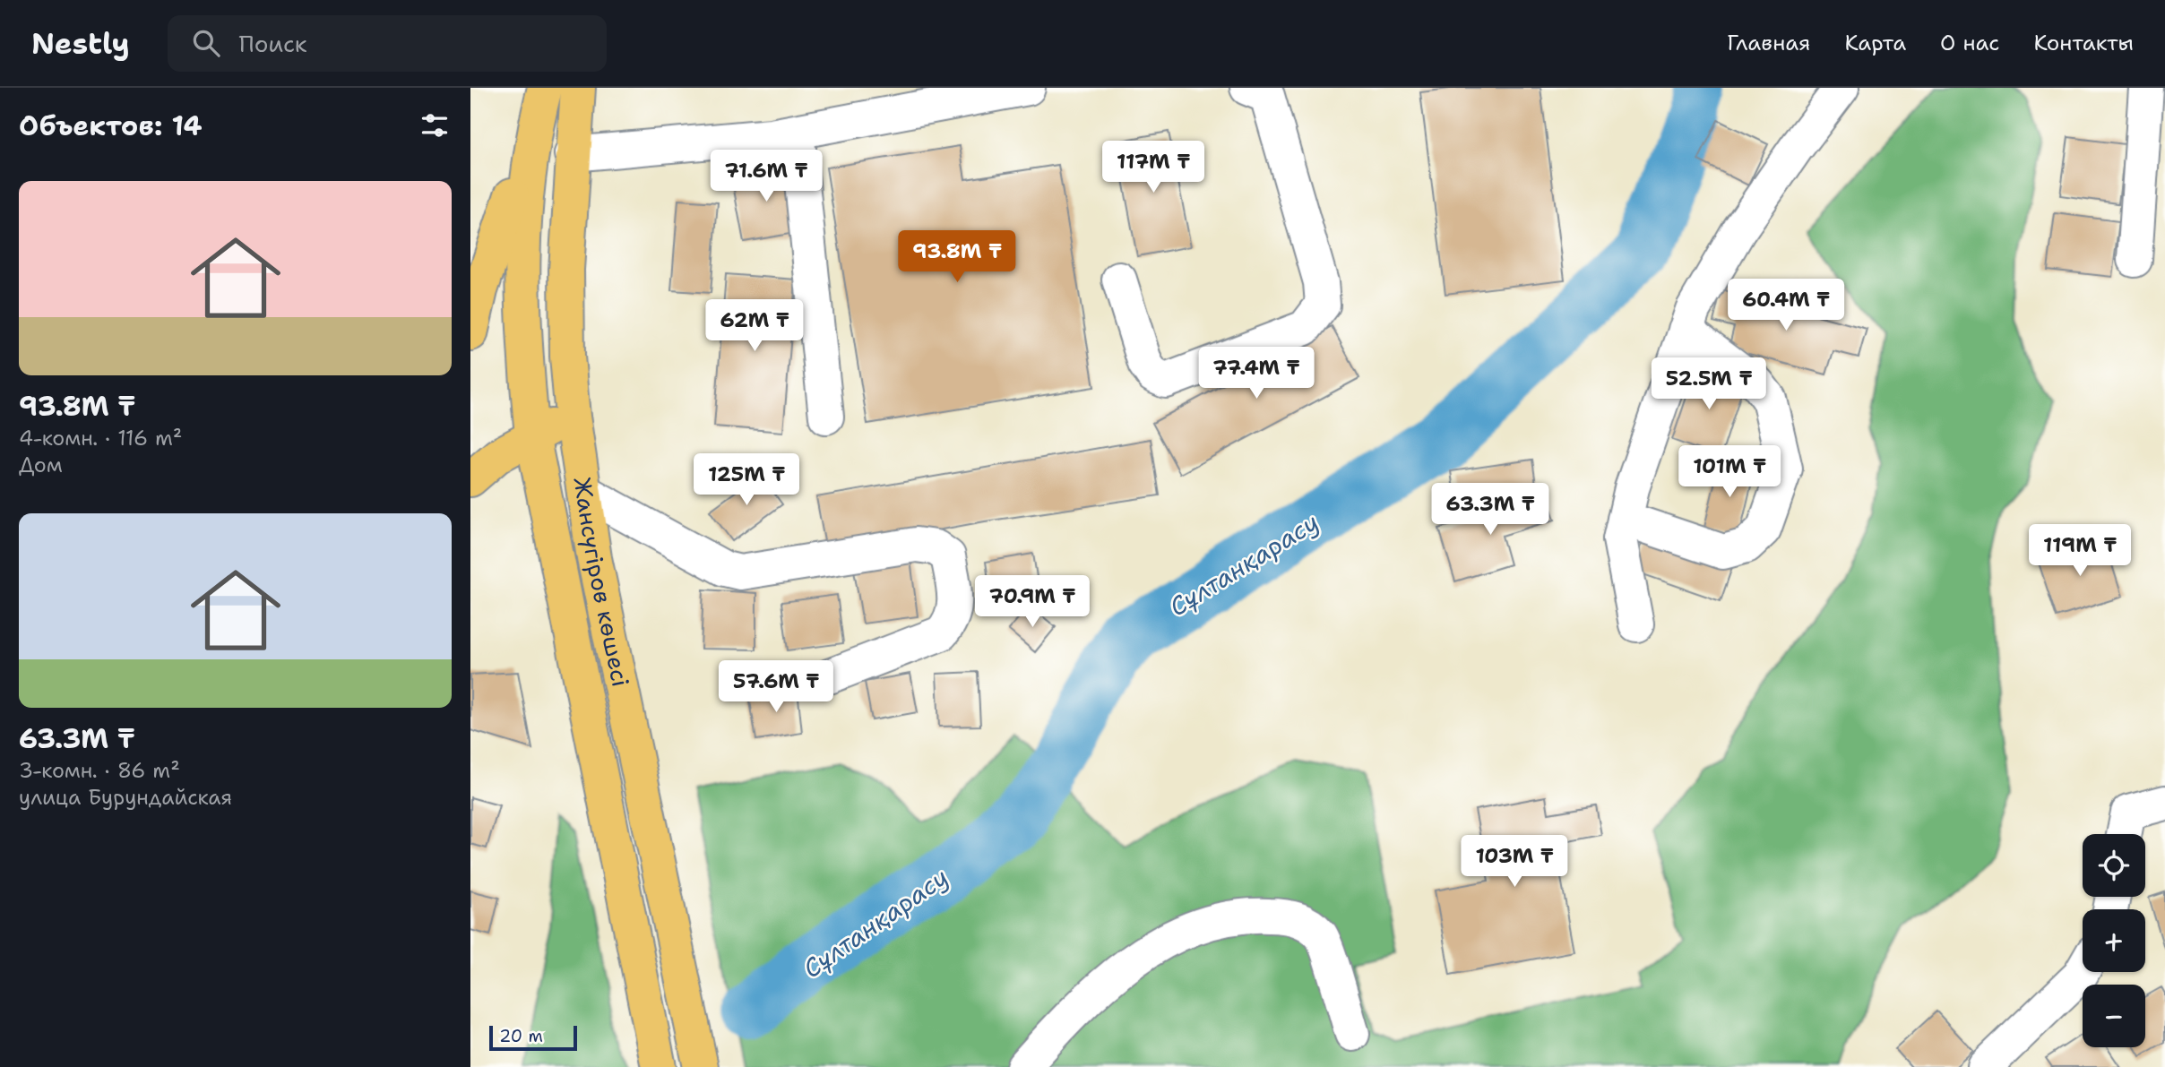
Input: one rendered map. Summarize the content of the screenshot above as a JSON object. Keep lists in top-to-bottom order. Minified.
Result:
{"streets":{"main road":["Жансүгіров көшесі"]},"water":["Сұлтанқарасу"],"scale_bar":"20 m","page":{"header":"Nestly","search":"Поиск","nav":["Главная","Карта","О нас","Контакты"],"heading":"Объектов: 14","price":["117M ₸","71.6M ₸","93.8M ₸","60.4M ₸","62M ₸","77.4M ₸","52.5M ₸","101M ₸","125M ₸","63.3M ₸","119M ₸","70.9M ₸","57.6M ₸","103M ₸"],"list":[{"name":"93.8M ₸","note":"4-комн. · 116 m² · Дом"},{"name":"63.3M ₸","note":"3-комн. · 86 m² · улица Бурундайская"}],"map_buttons":["+","−"],"scale":"20 m"}}
